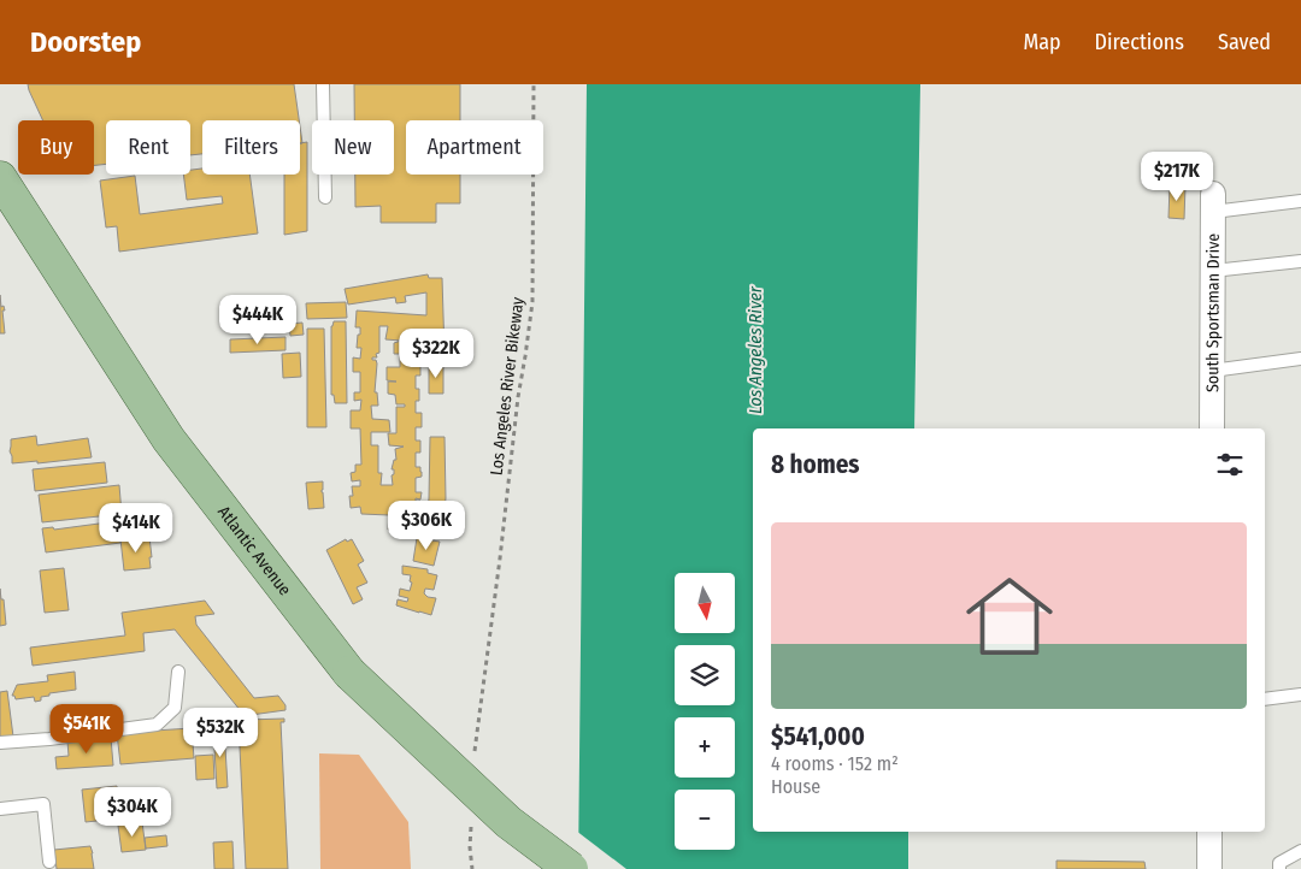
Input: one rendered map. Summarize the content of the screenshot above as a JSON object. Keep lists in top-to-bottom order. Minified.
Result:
{"streets":{"main road":["Atlantic Avenue"],"street":["South Sportsman Drive"],"path":["Los Angeles River Bikeway"]},"water":["Los Angeles River"],"north":"bottom","page":{"header":"Doorstep","nav":["Map","Directions","Saved"],"chip":["Buy","Rent","Filters","New","Apartment"],"price":["$217K","$444K","$322K","$306K","$414K","$541K","$532K","$304K"],"heading":"8 homes","list":[{"name":"$541,000","note":"4 rooms · 152 m² · House"}],"map_buttons":["+","−"]}}
